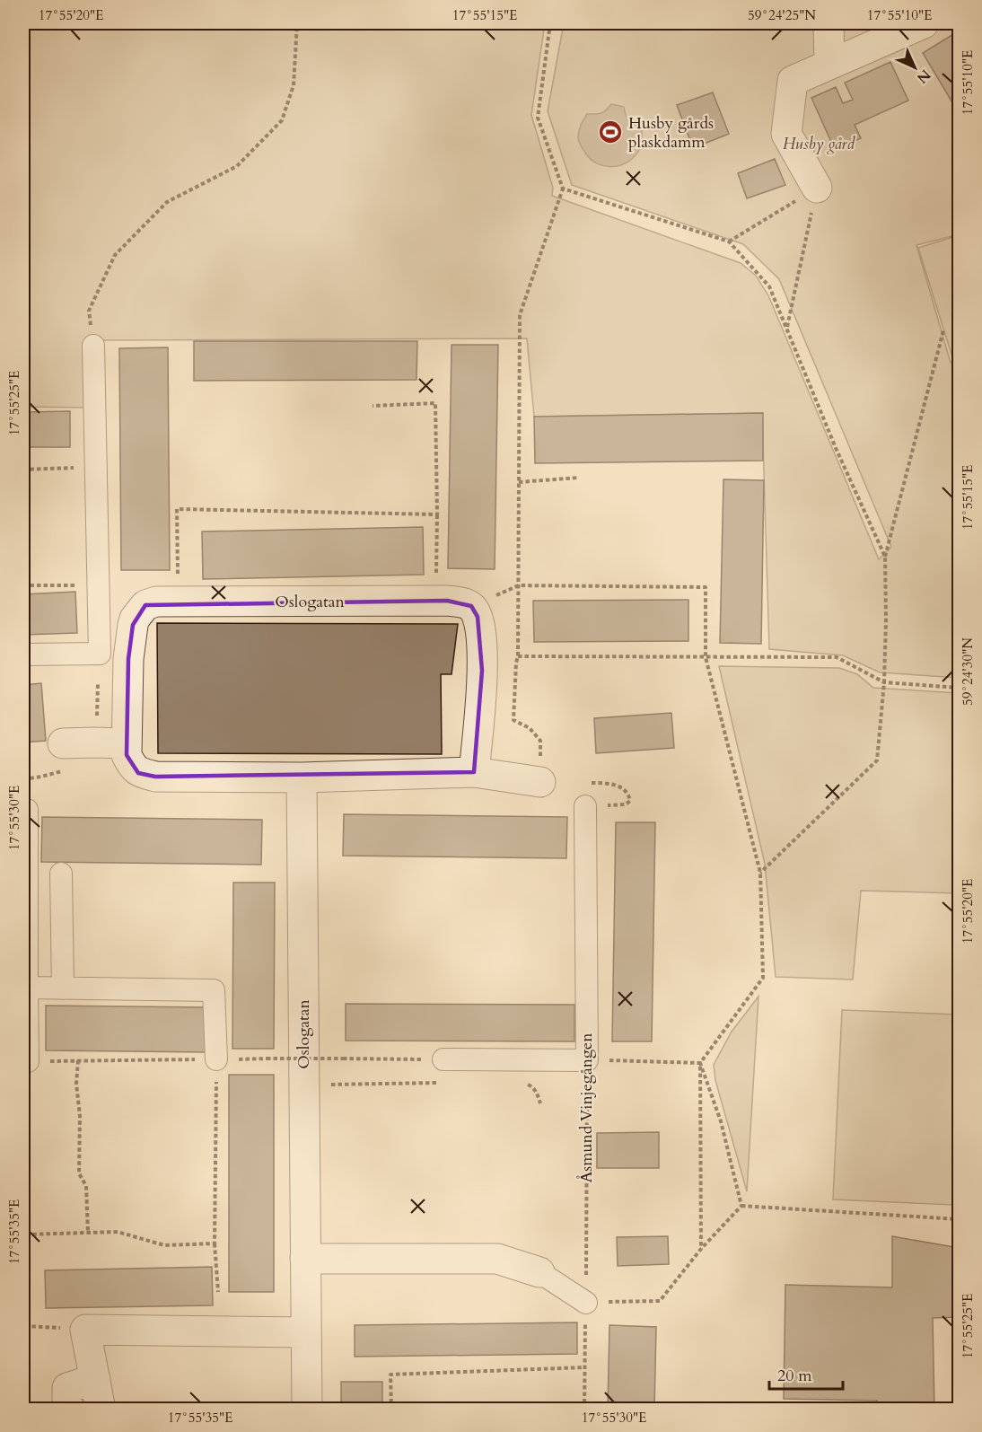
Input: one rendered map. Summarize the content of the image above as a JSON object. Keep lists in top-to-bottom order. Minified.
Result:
{"streets":{"street":["Oslogatan","Åsmund Vinjegången"]},"parks":["Husby gård"],"places":{"sports":["Husby gårds plaskdamm"]},"scale_bar":"20 m","north":"bottom right","coordinates":["17°55'20\"E","17°55'15\"E","59°24'25\"N","17°55'10\"E","17°55'25\"E","59°24'30\"N","17°55'30\"E","17°55'35\"E"]}
